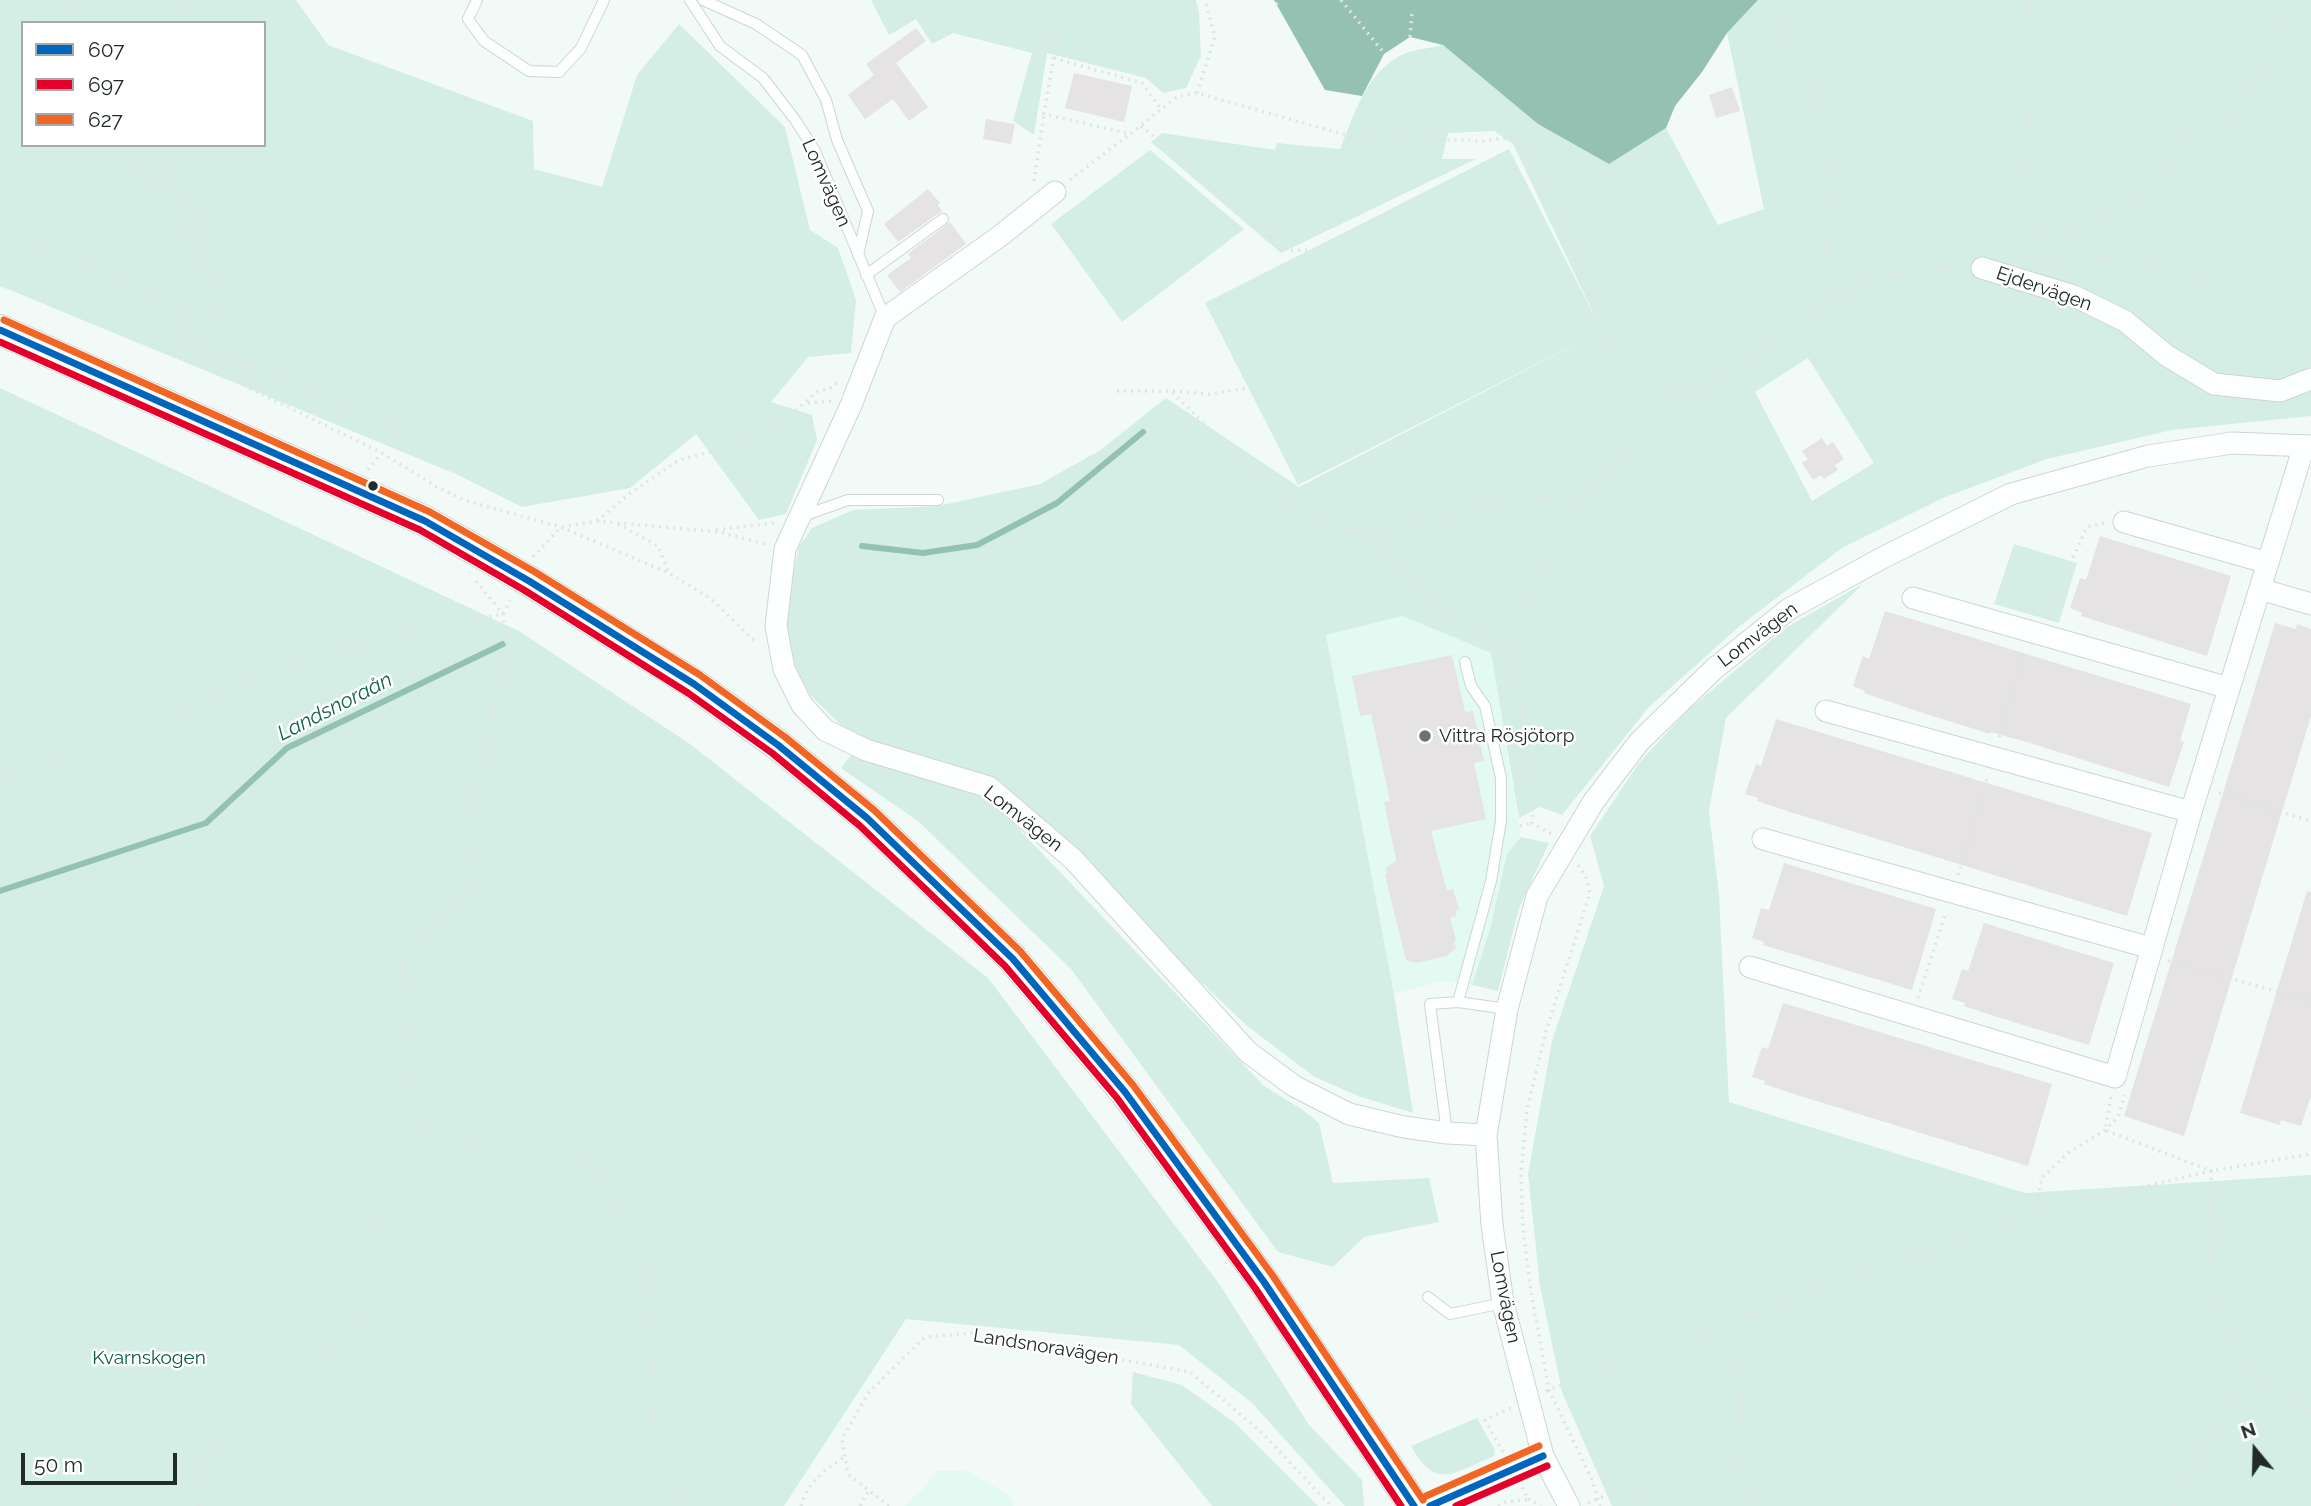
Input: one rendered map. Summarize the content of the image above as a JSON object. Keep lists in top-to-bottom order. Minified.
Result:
{"streets":{"street":["Lomvägen","Ejdervägen"],"path":["Landsnoravägen"]},"water":["Landsnoraån"],"parks":["Kvarnskogen"],"places":["Vittra Rösjötorp"],"lines":["transit line 627","transit line 607","transit line 697"],"legend":["607","697","627"],"scale_bar":"50 m","north":"top"}
